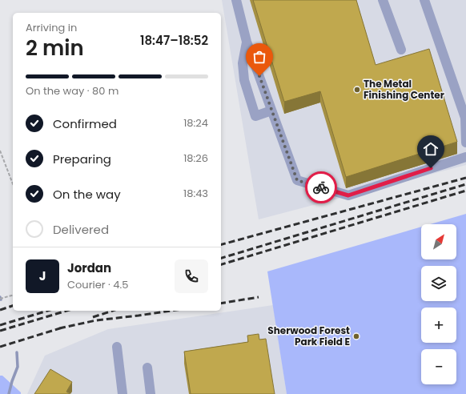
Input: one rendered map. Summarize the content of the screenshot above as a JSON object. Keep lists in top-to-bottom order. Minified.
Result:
{"places":["The Metal Finishing Center","Sherwood Forest Park Field E"],"north":"top right","page":{"heading":["2 min","Arriving in","18:47–18:52"],"panel":["Jordan","Courier · 4.5"],"bar":"On the way · 80 m","list":[["Confirmed","18:24"],["Preparing","18:26"],["On the way","18:43"],"Delivered"],"map_buttons":["+","−"],"round":"J"}}
